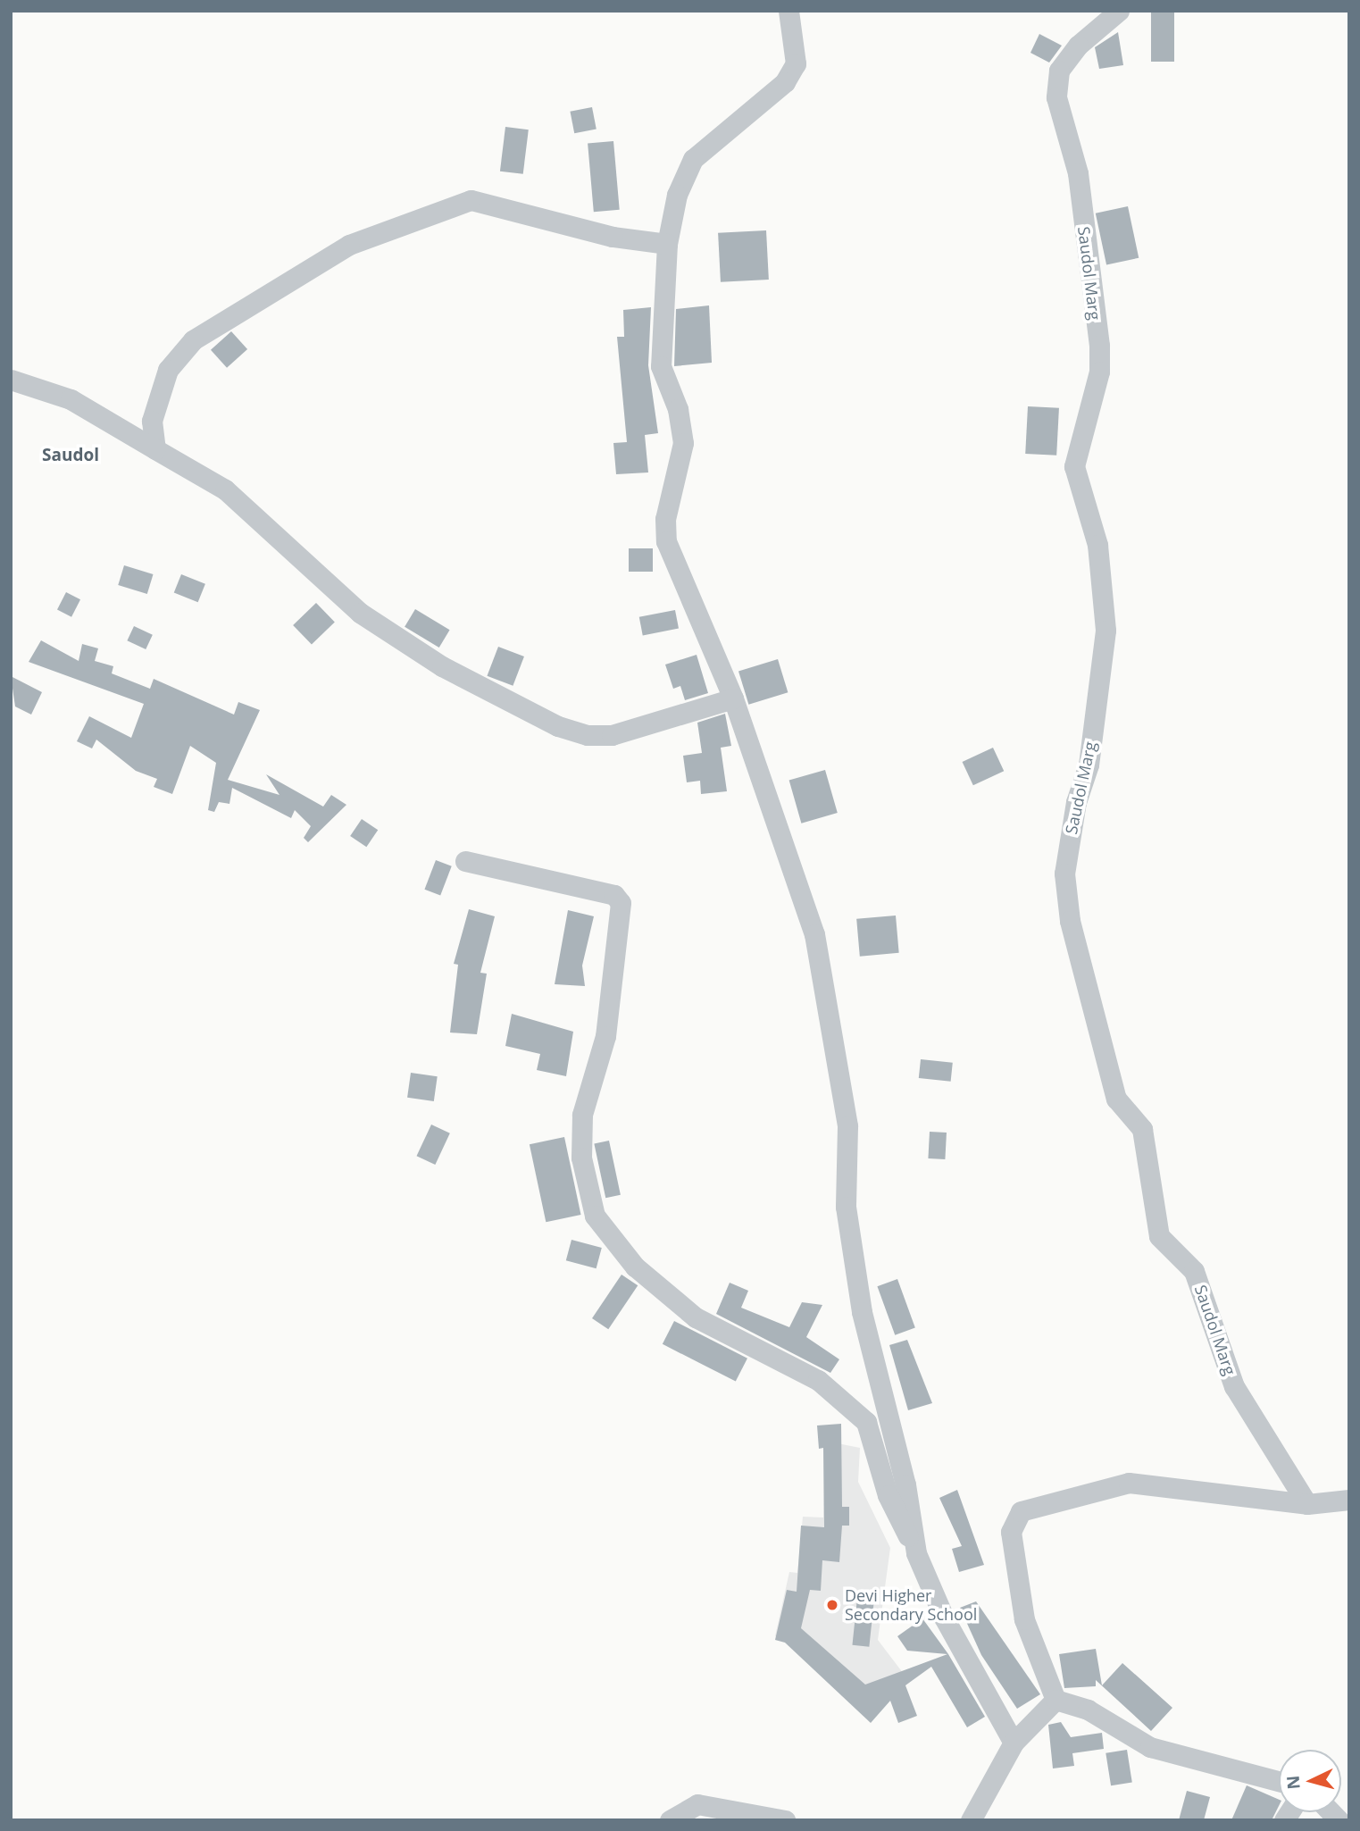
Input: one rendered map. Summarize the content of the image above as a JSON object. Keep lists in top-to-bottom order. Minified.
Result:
{"streets":{"street":["Saudol Marg"]},"districts":["Saudol"],"places":["Devi Higher Secondary School"],"north":"left"}
